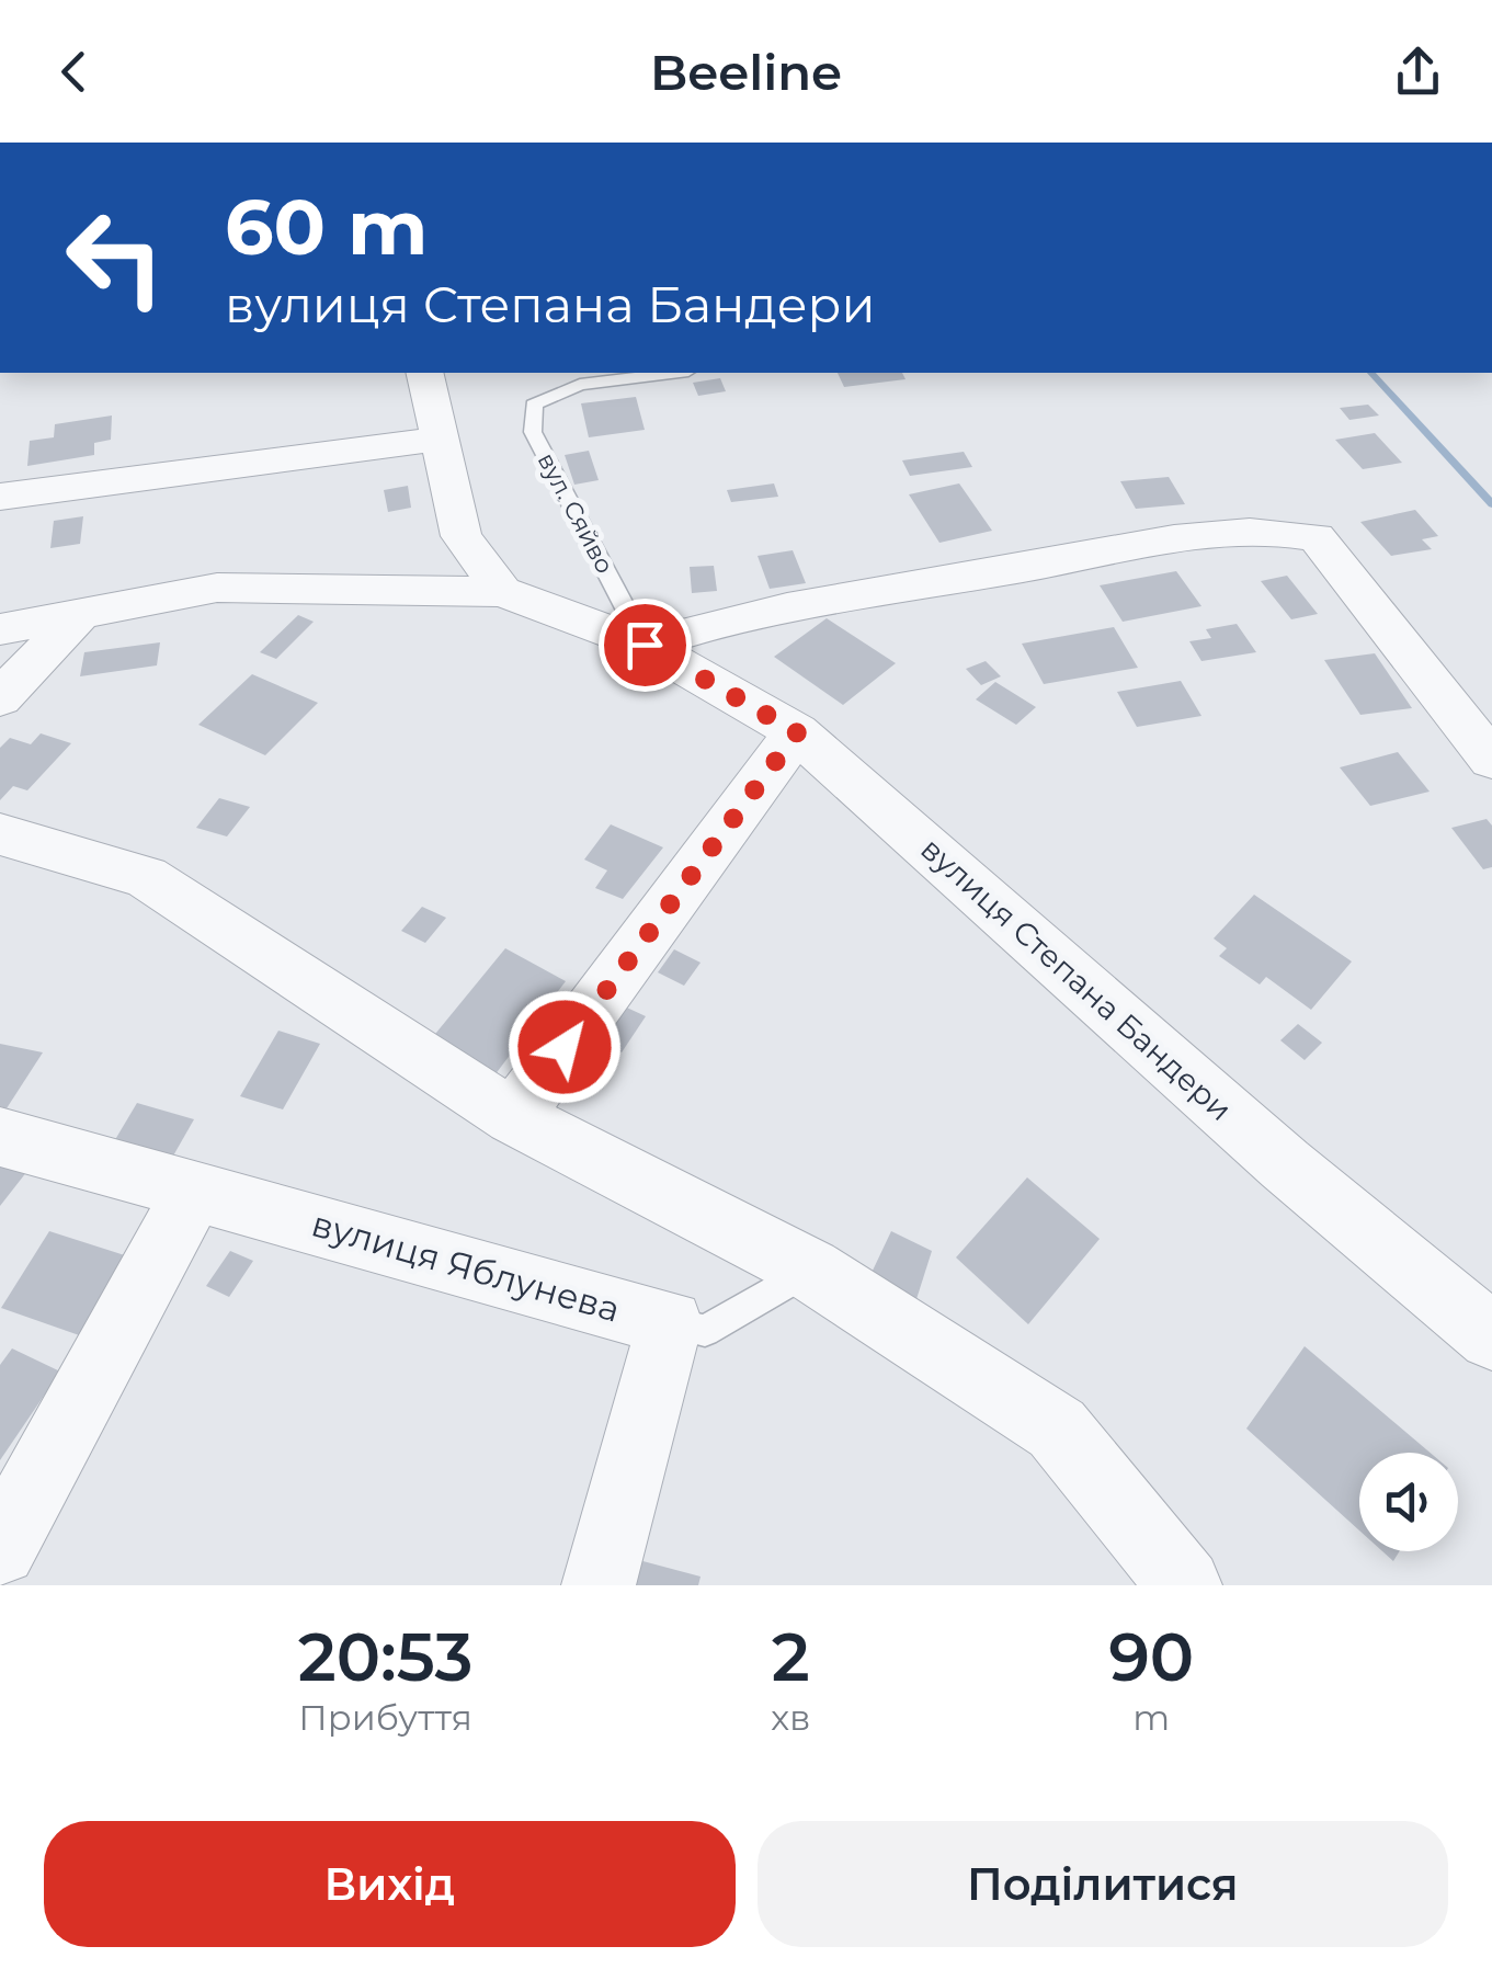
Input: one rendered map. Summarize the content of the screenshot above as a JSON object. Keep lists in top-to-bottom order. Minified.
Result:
{"streets":{"street":["вулиця Степана Бандери","вулиця Яблунева"],"lane":["вул. Сяйво"]},"crossings":[["вул. Сяйво","вулиця Степана Бандери"]],"page":{"header":"Beeline","turn":["60 m","вулиця Степана Бандери"],"eta":["20:53","Прибуття","2","хв","90","m"],"buttons":["Вихід","Поділитися"]}}
